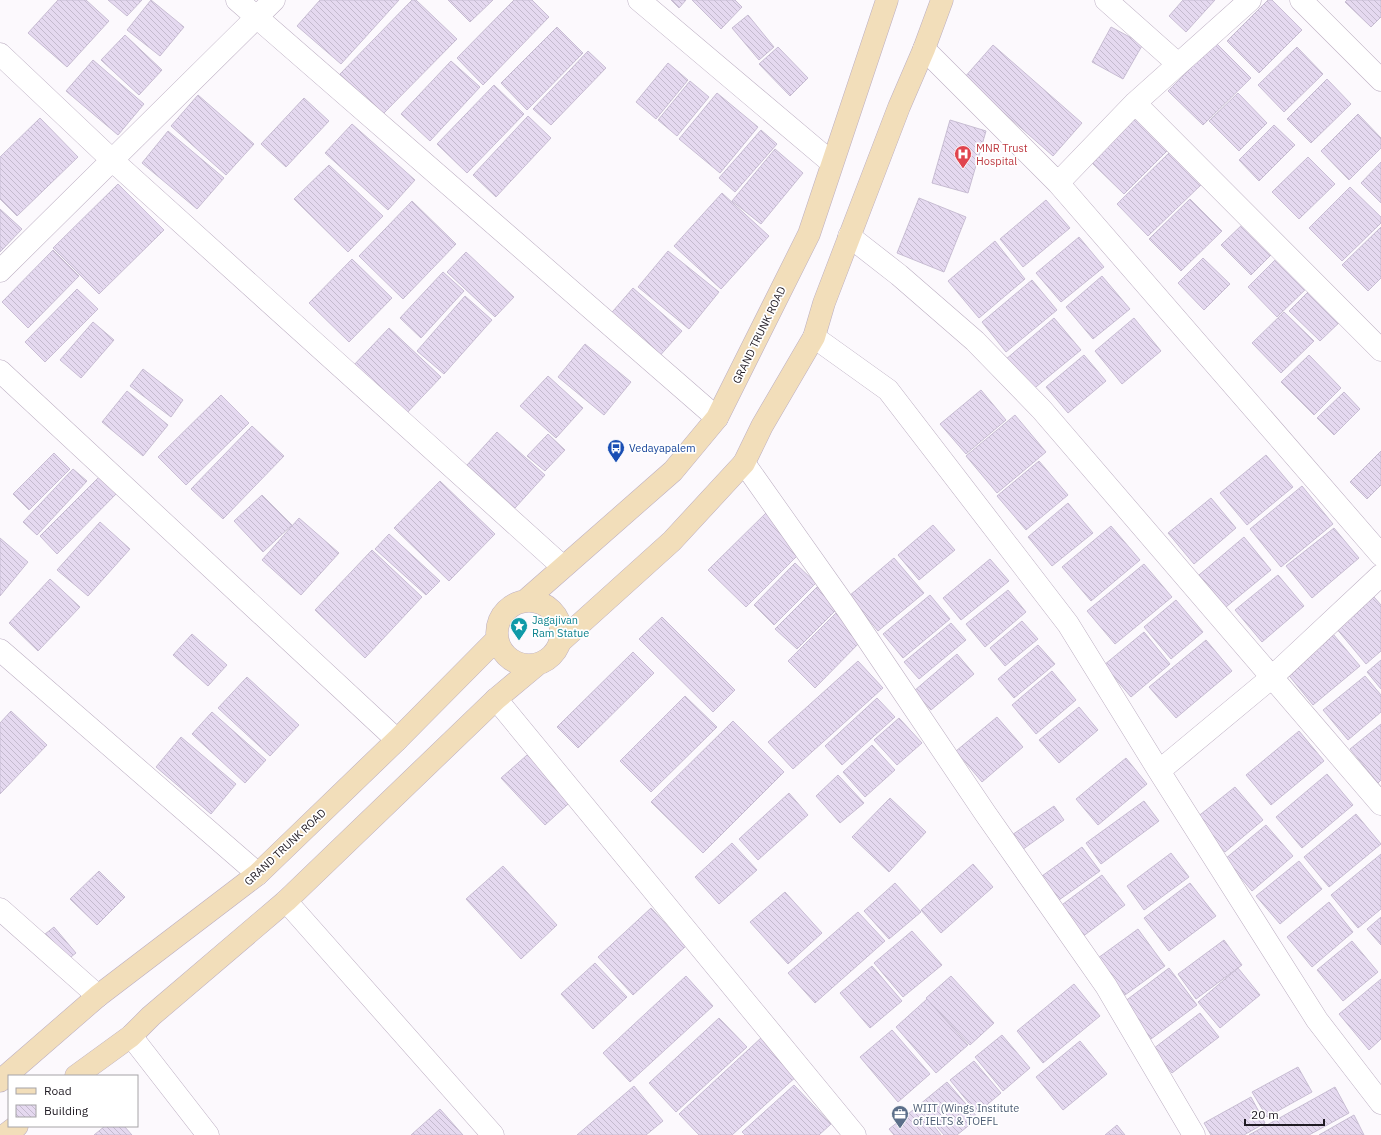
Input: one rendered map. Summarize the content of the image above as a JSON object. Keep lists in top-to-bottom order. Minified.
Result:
{"streets":{"main road":["GRAND TRUNK ROAD"]},"places":{"hospital":["MNR Trust Hospital"],"bus stop":["Vedayapalem"],"place":["Jagajivan Ram Statue"],"office":["WIIT (Wings Institute of IELTS & TOEFL"]},"legend":["Road","Building"],"scale_bar":"20 m"}
